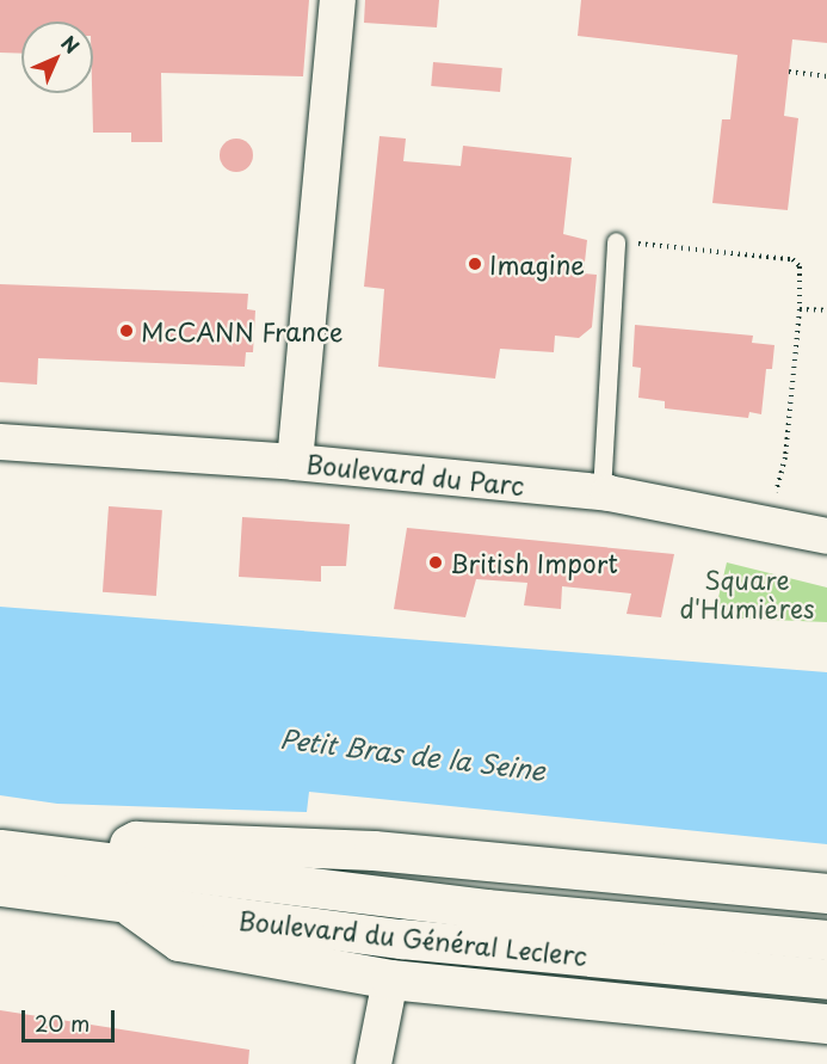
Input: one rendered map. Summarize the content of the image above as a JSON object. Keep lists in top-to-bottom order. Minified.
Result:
{"streets":{"main road":["Boulevard du Général Leclerc"],"street":["Boulevard du Parc"]},"water":["Petit Bras de la Seine"],"parks":["Square d'Humières"],"places":["Imagine","McCANN France","British Import"],"scale_bar":"20 m","north":"top right"}
